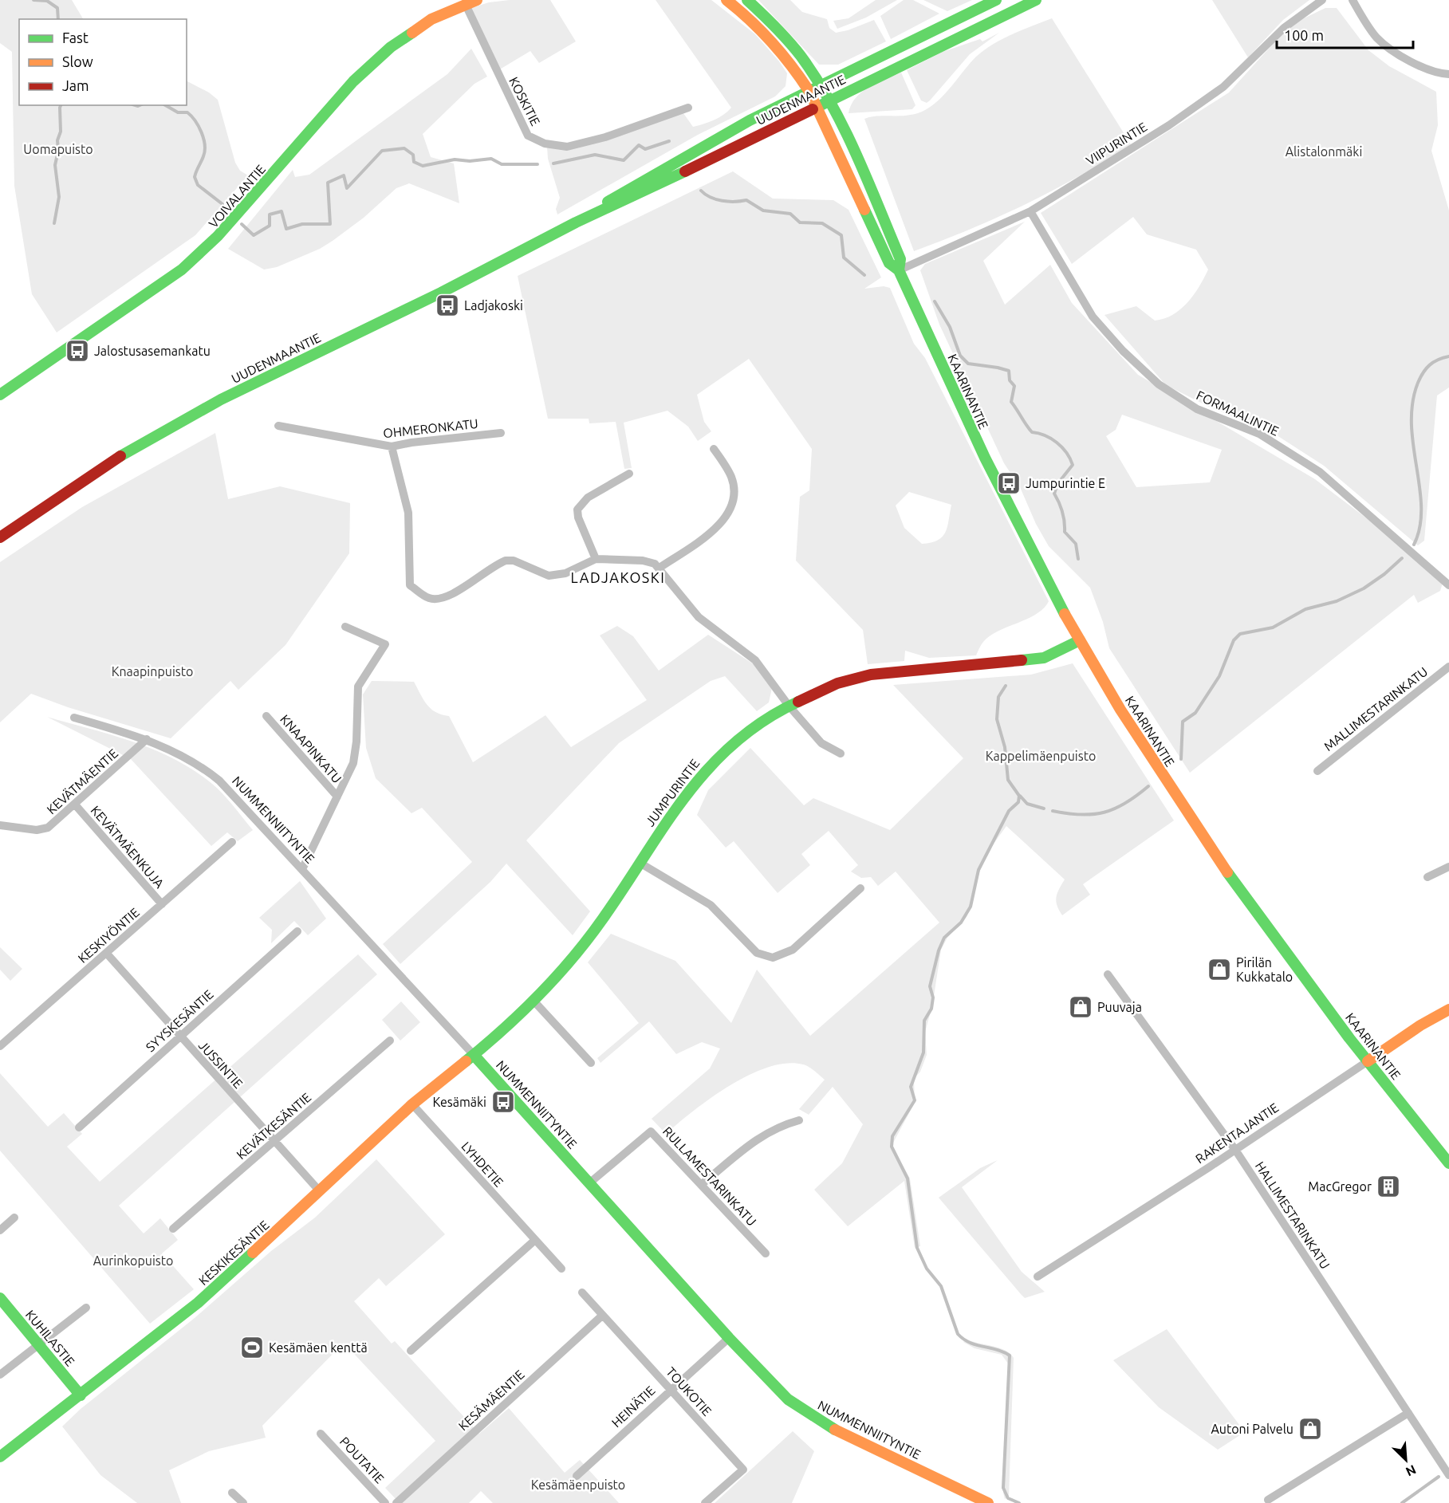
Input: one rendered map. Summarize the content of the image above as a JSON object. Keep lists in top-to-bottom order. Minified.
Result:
{"streets":{"main road":["UUDENMAANTIE","VOIVALANTIE","KAARINANTIE","JUMPURINTIE","NUMMENNIITYNTIE","RAKENTAJANTIE","KESKIKESÄNTIE","KUHILASTIE"],"street":["KOSKITIE","VIIPURINTIE","FORMAALINTIE","OHMERONKATU","MALLIMESTARINKATU","KNAAPINKATU","KEVÄTMÄENTIE","KEVÄTMÄENKUJA","KESKIYÖNTIE","SYYSKESÄNTIE","JUSSINTIE","KEVÄTKESÄNTIE","LYHDETIE","RULLAMESTARINKATU","HALLIMESTARINKATU","TOUKOTIE","KESÄMÄENTIE","HEINÄTIE","POUTATIE"]},"crossings":[["UUDENMAANTIE","KAARINANTIE"],["KOSKITIE","VOIVALANTIE"],["VIIPURINTIE","KAARINANTIE"],["VIIPURINTIE","FORMAALINTIE"],["KAARINANTIE","JUMPURINTIE"],["KAARINANTIE","RAKENTAJANTIE"],["KEVÄTMÄENTIE","NUMMENNIITYNTIE"],["KEVÄTMÄENTIE","KEVÄTMÄENKUJA"],["JUMPURINTIE","NUMMENNIITYNTIE"],["JUMPURINTIE","KESKIKESÄNTIE"],["NUMMENNIITYNTIE","RULLAMESTARINKATU"],["NUMMENNIITYNTIE","KESKIKESÄNTIE"],["NUMMENNIITYNTIE","HEINÄTIE"],["KEVÄTMÄENKUJA","KESKIYÖNTIE"],["KESKIYÖNTIE","JUSSINTIE"],["SYYSKESÄNTIE","JUSSINTIE"],["JUSSINTIE","KEVÄTKESÄNTIE"],["JUSSINTIE","KESKIKESÄNTIE"],["RAKENTAJANTIE","HALLIMESTARINKATU"],["LYHDETIE","KESKIKESÄNTIE"],["KESKIKESÄNTIE","KUHILASTIE"],["TOUKOTIE","KESÄMÄENTIE"],["TOUKOTIE","HEINÄTIE"]],"districts":["LADJAKOSKI"],"parks":["Uomapuisto","Alistalonmäki","Knaapinpuisto","Kappelimäenpuisto","Aurinkopuisto","Kesämäenpuisto"],"places":{"bus stop":["Ladjakoski","Jalostusasemankatu","Jumpurintie E","Kesämäki"],"shop":["Pirilän Kukkatalo","Puuvaja","Autoni Palvelu"],"building":["MacGregor"],"sports":["Kesämäen kenttä"]},"legend":["Fast","Slow","Jam"],"scale_bar":"100 m","north":"bottom right"}
